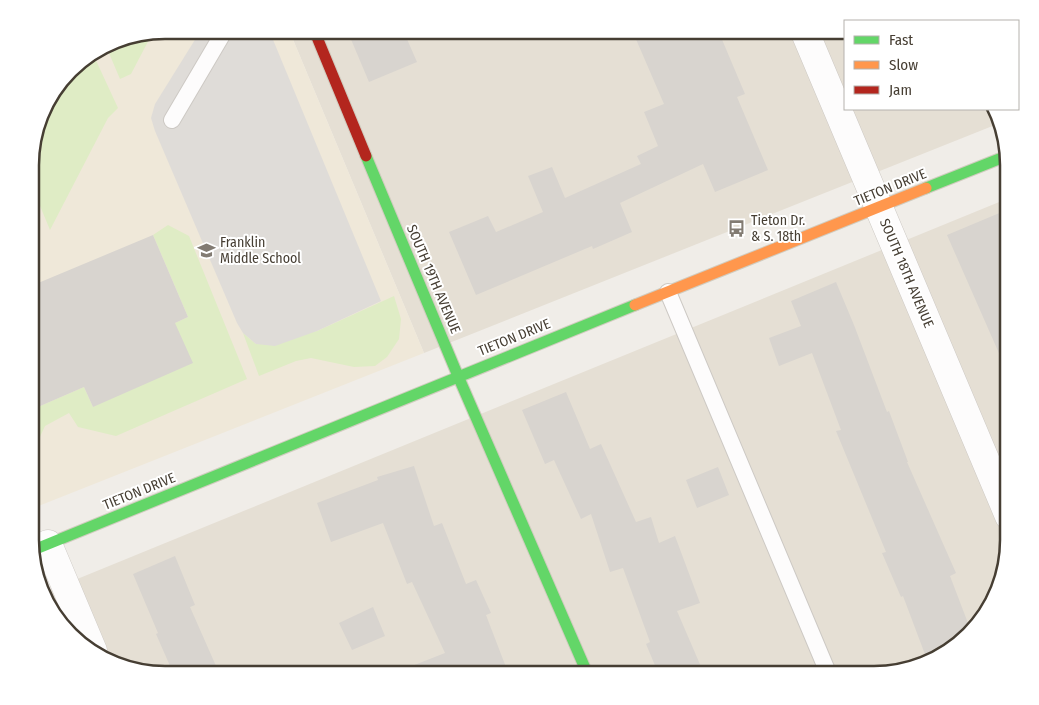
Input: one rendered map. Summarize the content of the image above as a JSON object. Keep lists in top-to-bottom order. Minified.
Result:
{"streets":{"main road":["TIETON DRIVE","SOUTH 19TH AVENUE"],"street":["SOUTH 18TH AVENUE"]},"crossings":[["TIETON DRIVE","SOUTH 18TH AVENUE"],["TIETON DRIVE","SOUTH 19TH AVENUE"]],"places":{"bus stop":["Tieton Dr. & S. 18th"],"school or university":["Franklin Middle School"]},"legend":["Fast","Slow","Jam"]}
